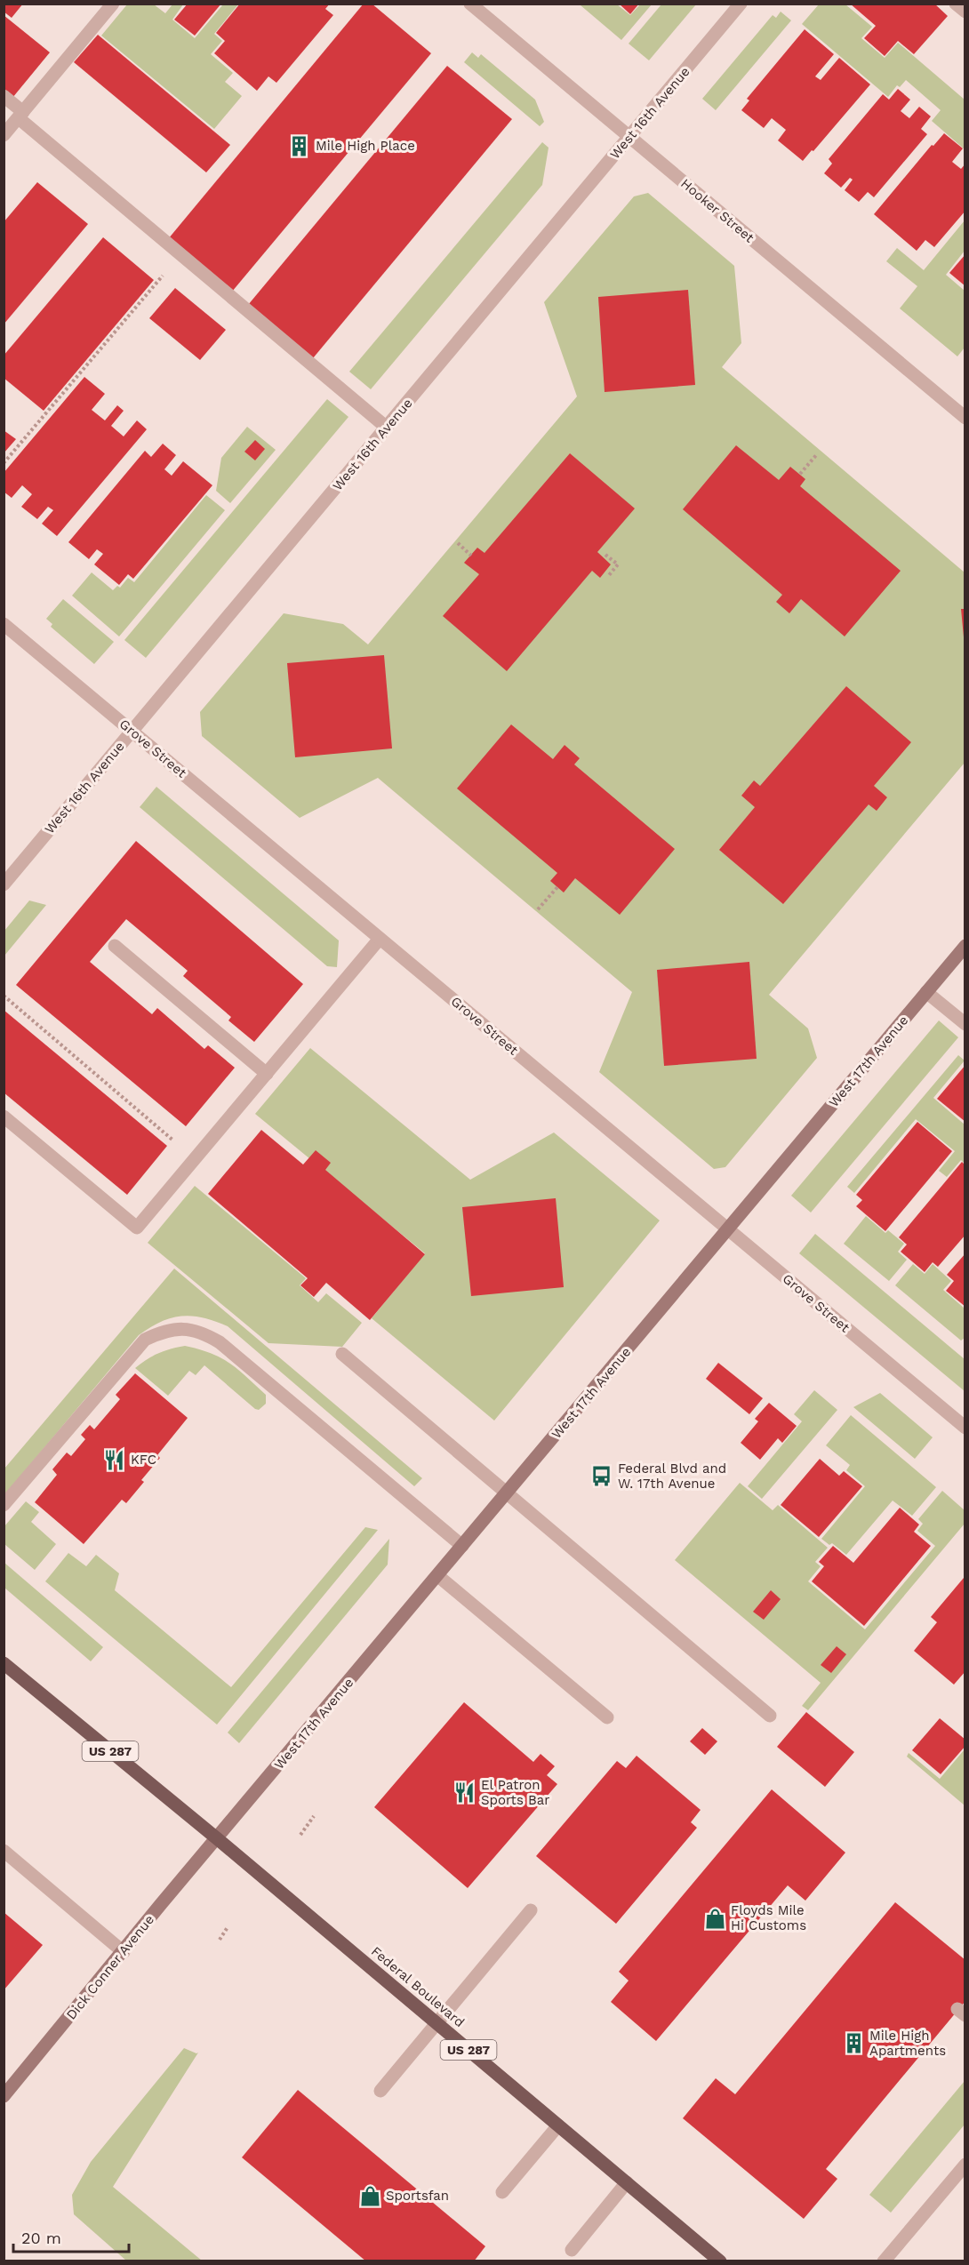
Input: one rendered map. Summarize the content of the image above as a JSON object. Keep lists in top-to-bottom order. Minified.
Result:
{"streets":{"main road":["US 287","Federal Boulevard"],"street":["West 16th Avenue","Hooker Street","Grove Street","West 17th Avenue","Dick Conner Avenue"]},"crossings":[["West 16th Avenue","Hooker Street"],["West 16th Avenue","Grove Street"],["Grove Street","West 17th Avenue"],["West 17th Avenue","US 287"],["West 17th Avenue","Dick Conner Avenue"],["West 17th Avenue","Federal Boulevard"],["US 287","Dick Conner Avenue"],["US 287","Federal Boulevard"],["Dick Conner Avenue","Federal Boulevard"]],"places":{"building":["Mile High Place","Mile High Apartments"],"restaurant":["KFC","El Patron Sports Bar"],"bus stop":["Federal Blvd and W. 17th Avenue"],"shop":["Floyds Mile Hi Customs","Sportsfan"]},"scale_bar":"20 m"}
